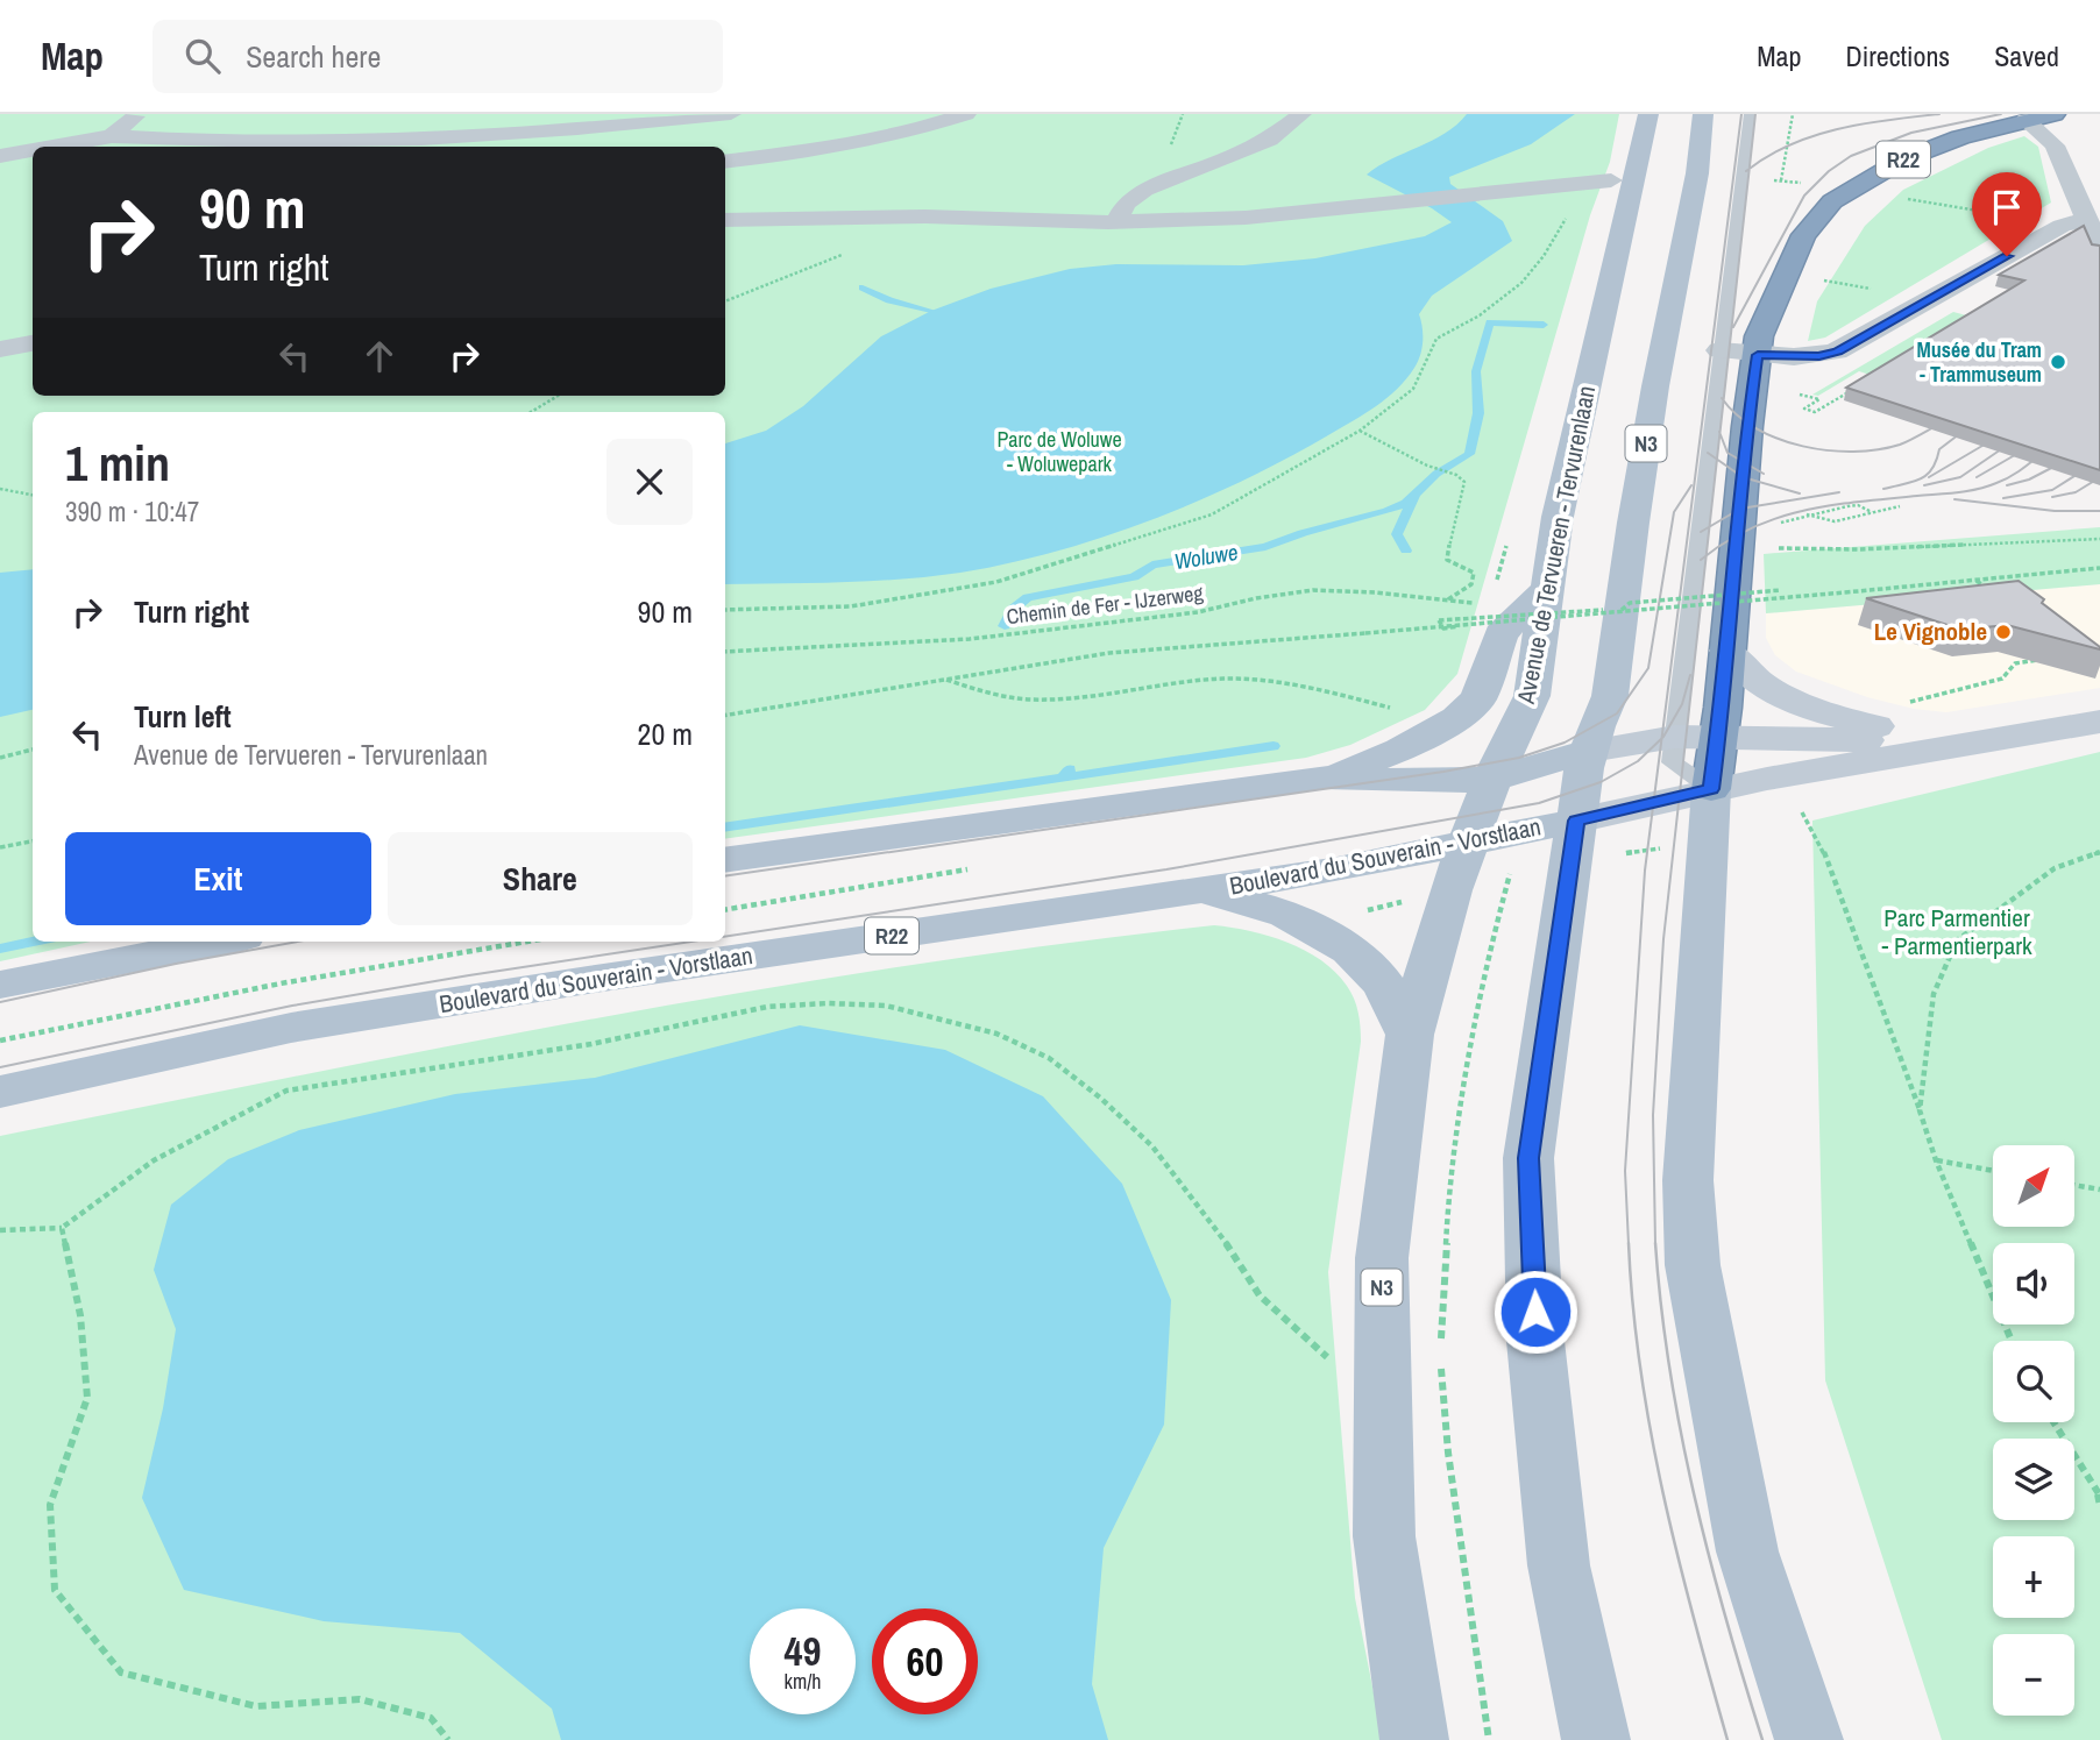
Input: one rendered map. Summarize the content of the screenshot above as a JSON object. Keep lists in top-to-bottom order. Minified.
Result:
{"streets":{"highway":["R22"],"main road":["N3","Avenue de Tervueren - Tervurenlaan","Boulevard du Souverain - Vorstlaan"],"path":["Chemin de Fer - IJzerweg"]},"crossings":[["N3","Boulevard du Souverain - Vorstlaan"],["Avenue de Tervueren - Tervurenlaan","Boulevard du Souverain - Vorstlaan"]],"water":["Woluwe"],"parks":["Parc de Woluwe - Woluwepark","Parc Parmentier - Parmentierpark"],"places":["Musée du Tram - Trammuseum","Le Vignoble"],"north":"top right","page":{"header":"Map","search":"Search here","nav":["Map","Directions","Saved"],"turn":["90 m","Turn right"],"heading":["1 min","390 m · 10:47"],"list":[{"name":"Turn right","value":"90 m"},{"name":"Turn left","note":"Avenue de Tervueren - Tervurenlaan","value":"20 m"}],"buttons":["Exit","Share"],"map_buttons":["+","−"],"speed":"49 km/h","limit":"60"}}
